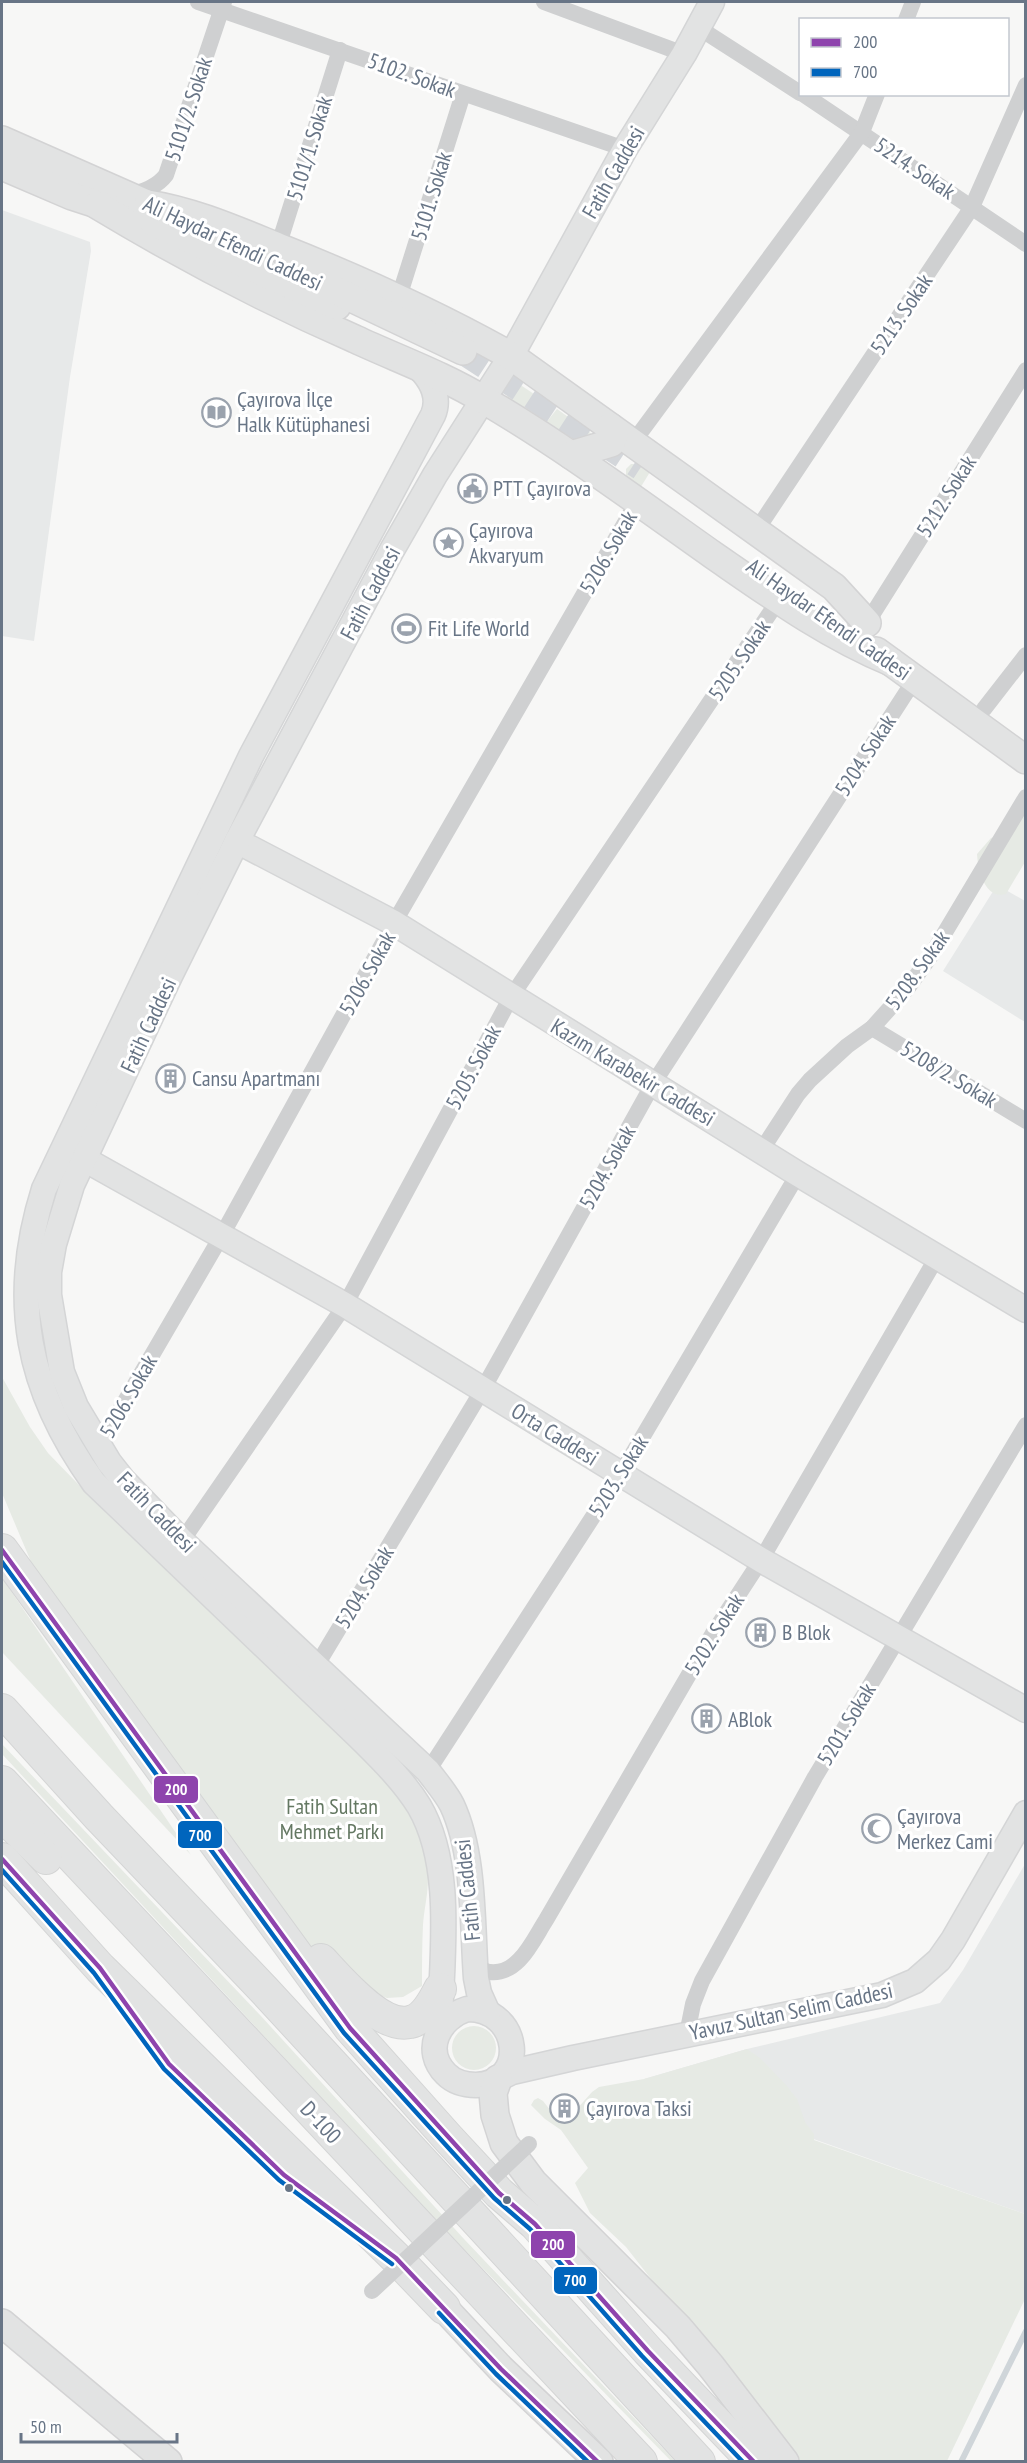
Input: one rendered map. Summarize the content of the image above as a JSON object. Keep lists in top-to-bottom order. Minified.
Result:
{"streets":{"highway":["D-100"],"main road":["Ali Haydar Efendi Caddesi"],"street":["5102. Sokak","5101/2. Sokak","5101/1. Sokak","5214. Sokak","Fatih Caddesi","5101. Sokak","5213. Sokak","5212. Sokak","5206. Sokak","5205. Sokak","5204. Sokak","5208. Sokak","Kazım Karabekir Caddesi","5208/2. Sokak","Orta Caddesi","5203. Sokak","5202. Sokak","5201. Sokak","Yavuz Sultan Selim Caddesi"]},"crossings":[["5102. Sokak","5101/2. Sokak"],["5102. Sokak","5101/1. Sokak"],["5102. Sokak","Fatih Caddesi"],["5102. Sokak","5101. Sokak"],["5101/2. Sokak","Ali Haydar Efendi Caddesi"],["5214. Sokak","Fatih Caddesi"],["5214. Sokak","5213. Sokak"],["5214. Sokak","5206. Sokak"],["Fatih Caddesi","5206. Sokak"],["Fatih Caddesi","5205. Sokak"],["Fatih Caddesi","5204. Sokak"],["Fatih Caddesi","Kazım Karabekir Caddesi"],["Fatih Caddesi","Orta Caddesi"],["Fatih Caddesi","5203. Sokak"],["Fatih Caddesi","Yavuz Sultan Selim Caddesi"],["Ali Haydar Efendi Caddesi","5212. Sokak"],["Ali Haydar Efendi Caddesi","5206. Sokak"],["Ali Haydar Efendi Caddesi","5204. Sokak"],["5206. Sokak","Kazım Karabekir Caddesi"],["5206. Sokak","Orta Caddesi"],["5205. Sokak","Kazım Karabekir Caddesi"],["5205. Sokak","Orta Caddesi"],["5204. Sokak","Kazım Karabekir Caddesi"],["5204. Sokak","Orta Caddesi"],["5208. Sokak","Kazım Karabekir Caddesi"],["5208. Sokak","5208/2. Sokak"],["Kazım Karabekir Caddesi","5203. Sokak"],["Kazım Karabekir Caddesi","5202. Sokak"],["Orta Caddesi","5203. Sokak"],["Orta Caddesi","5202. Sokak"],["Orta Caddesi","5201. Sokak"],["5201. Sokak","Yavuz Sultan Selim Caddesi"]],"parks":["Fatih Sultan Mehmet Parkı"],"places":{"library":["Çayırova İlçe Halk Kütüphanesi"],"public building":["PTT Çayırova"],"place":["Çayırova Akvaryum"],"sports":["Fit Life World"],"building":["Cansu Apartmanı","B Blok","ABlok","Çayırova Taksi"],"mosque":["Çayırova Merkez Cami"]},"lines":["transit line 200","transit line 700"],"legend":["200","700"],"scale_bar":"50 m"}
